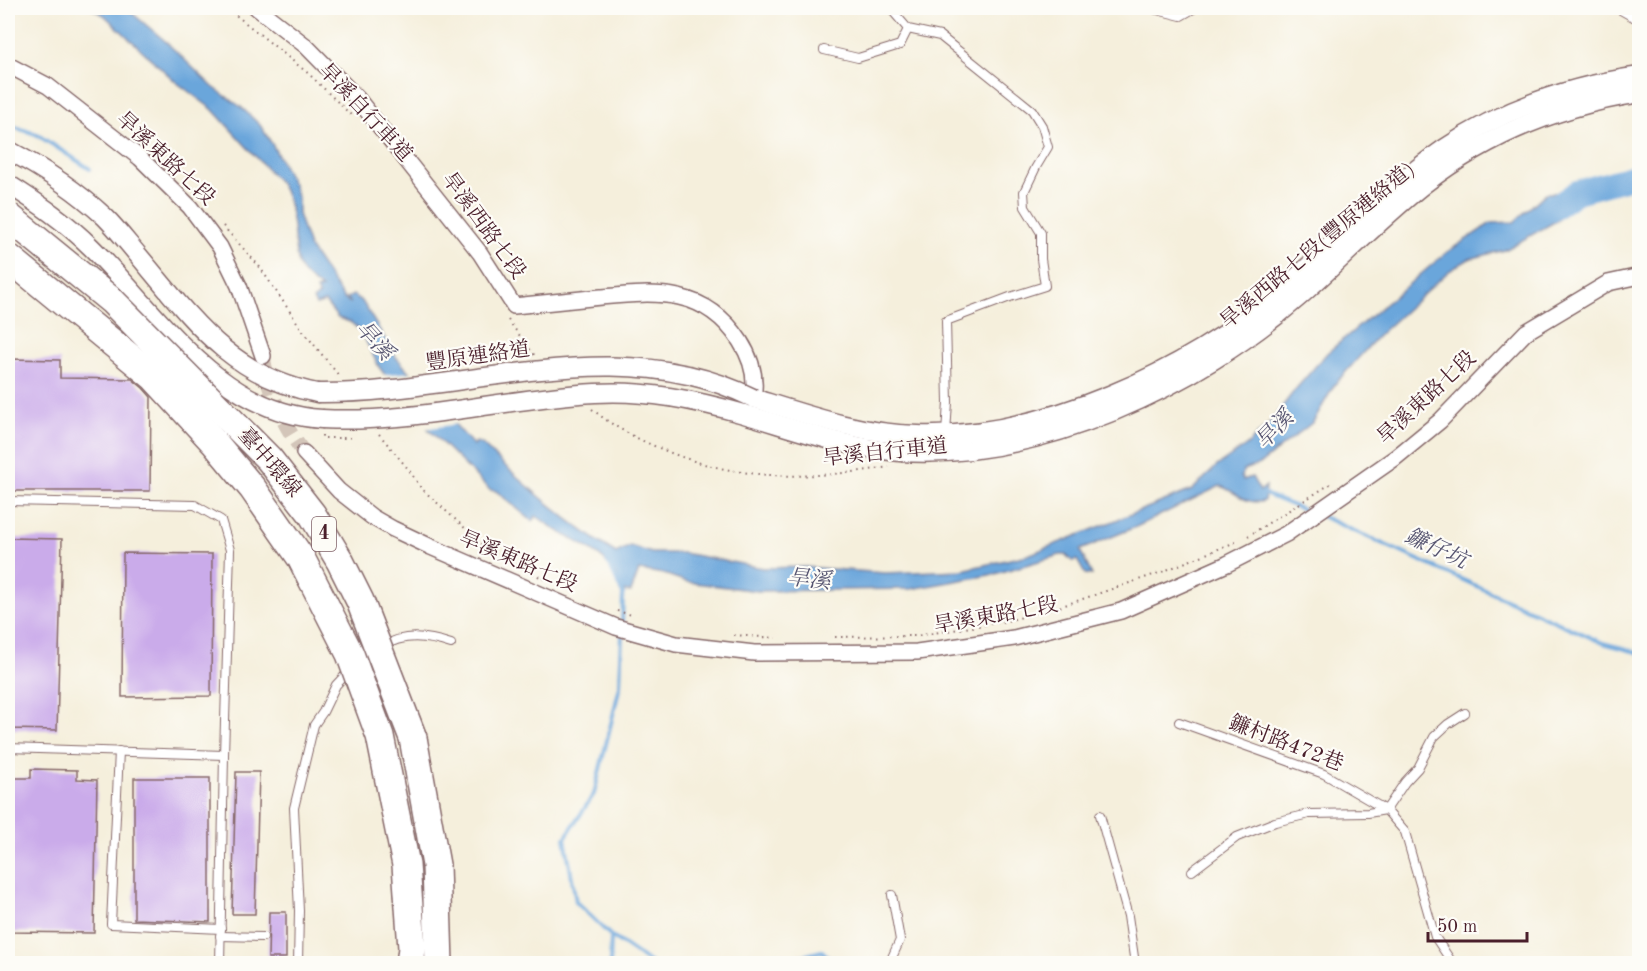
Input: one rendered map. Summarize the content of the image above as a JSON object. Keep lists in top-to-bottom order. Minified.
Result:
{"streets":{"highway":["臺中環線","4"],"street":["旱溪東路七段","旱溪西路七段","旱溪西路七段(豐原連絡道)","豐原連絡道"],"lane":["鐮村路472巷"],"path":["旱溪自行車道"]},"crossings":[["旱溪西路七段","旱溪西路七段(豐原連絡道)"],["旱溪西路七段","豐原連絡道"],["旱溪西路七段(豐原連絡道)","豐原連絡道"]],"water":["旱溪","鐮仔坑"],"scale_bar":"50 m"}
